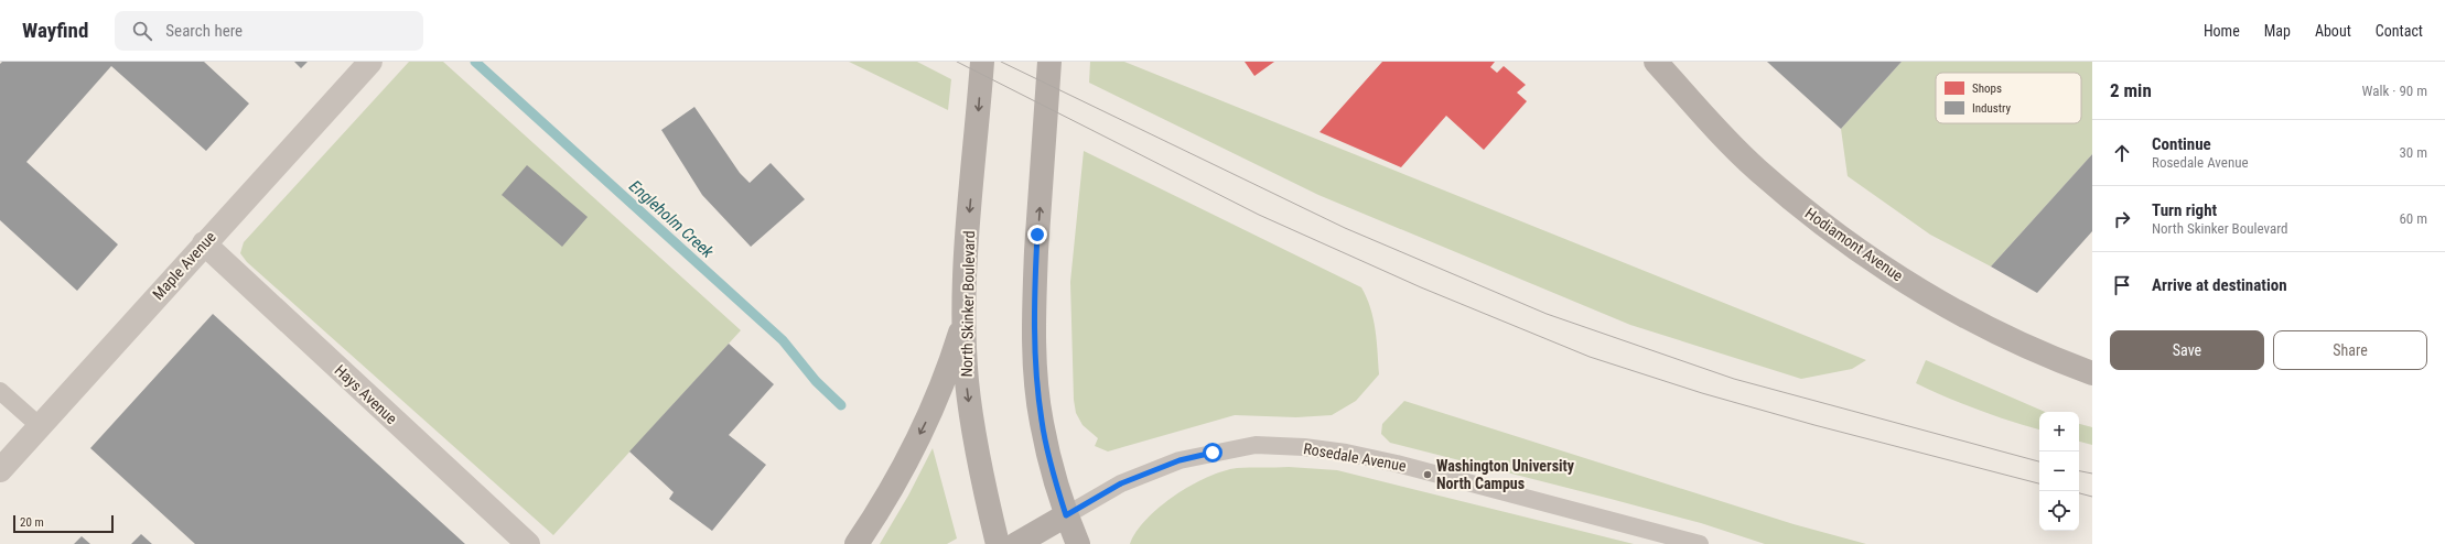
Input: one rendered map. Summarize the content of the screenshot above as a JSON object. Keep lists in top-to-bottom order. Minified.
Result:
{"streets":{"main road":["North Skinker Boulevard"],"street":["Hodiamont Avenue","Maple Avenue","Hays Avenue"],"lane":["Rosedale Avenue"]},"crossings":[["Maple Avenue","Hays Avenue"]],"water":["Engleholm Creek"],"places":["Washington University North Campus"],"legend":["Shops","Industry"],"scale_bar":"20 m","page":{"header":"Wayfind","search":"Search here","nav":["Home","Map","About","Contact"],"heading":["2 min","Walk · 90 m"],"list":[["Continue","Rosedale Avenue","30 m"],["Turn right","North Skinker Boulevard","60 m"],"Arrive at destination"],"buttons":["Save","Share"],"map_buttons":["+","−"],"scale":"20 m"}}
